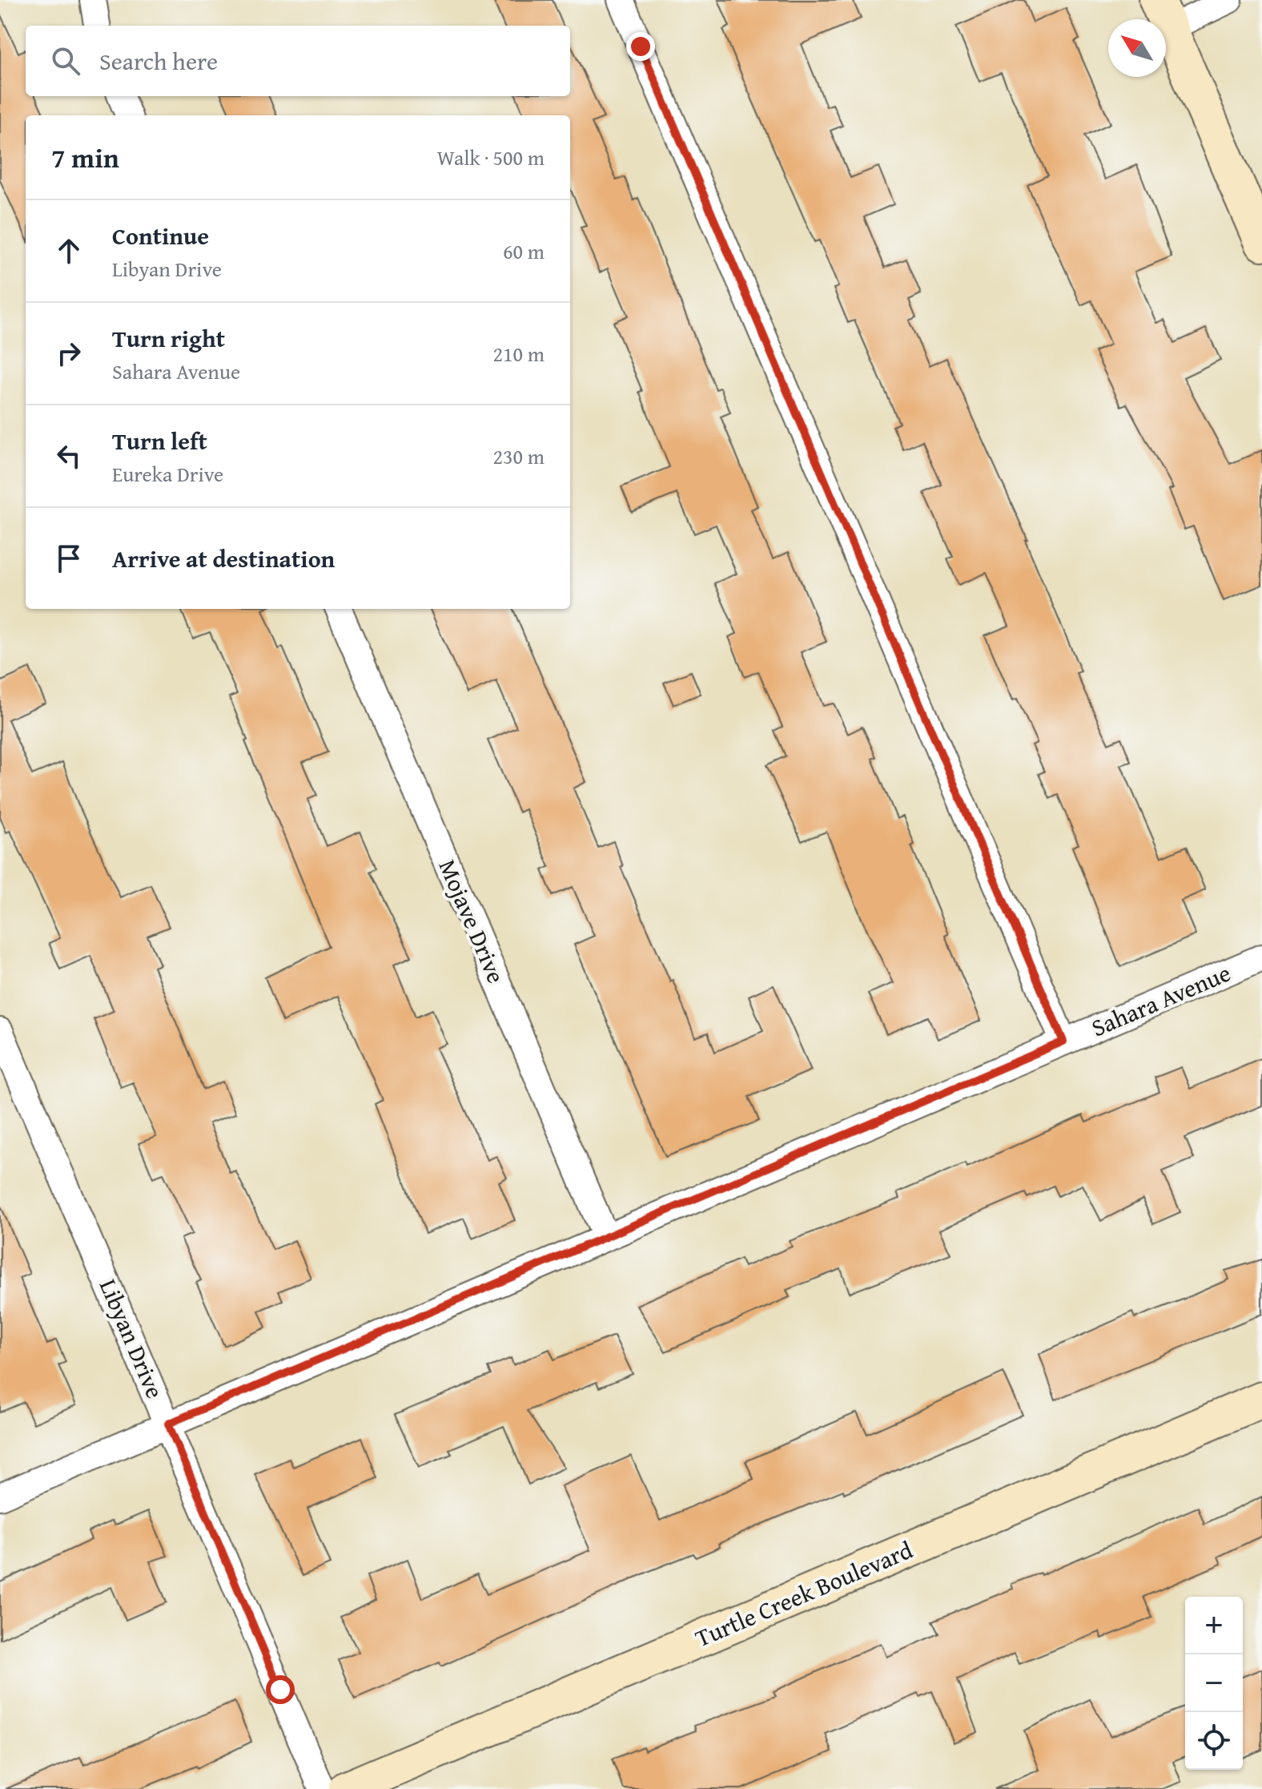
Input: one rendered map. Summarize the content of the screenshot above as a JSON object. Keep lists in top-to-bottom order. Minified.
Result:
{"streets":{"street":["Mojave Drive","Sahara Avenue","Libyan Drive","Turtle Creek Boulevard"]},"crossings":[["Mojave Drive","Sahara Avenue"],["Sahara Avenue","Libyan Drive"]],"north":"top left","page":{"search":"Search here","heading":["7 min","Walk · 500 m"],"list":[["Continue","Libyan Drive","60 m"],["Turn right","Sahara Avenue","210 m"],["Turn left","Eureka Drive","230 m"],"Arrive at destination"],"map_buttons":["+","−"]}}
